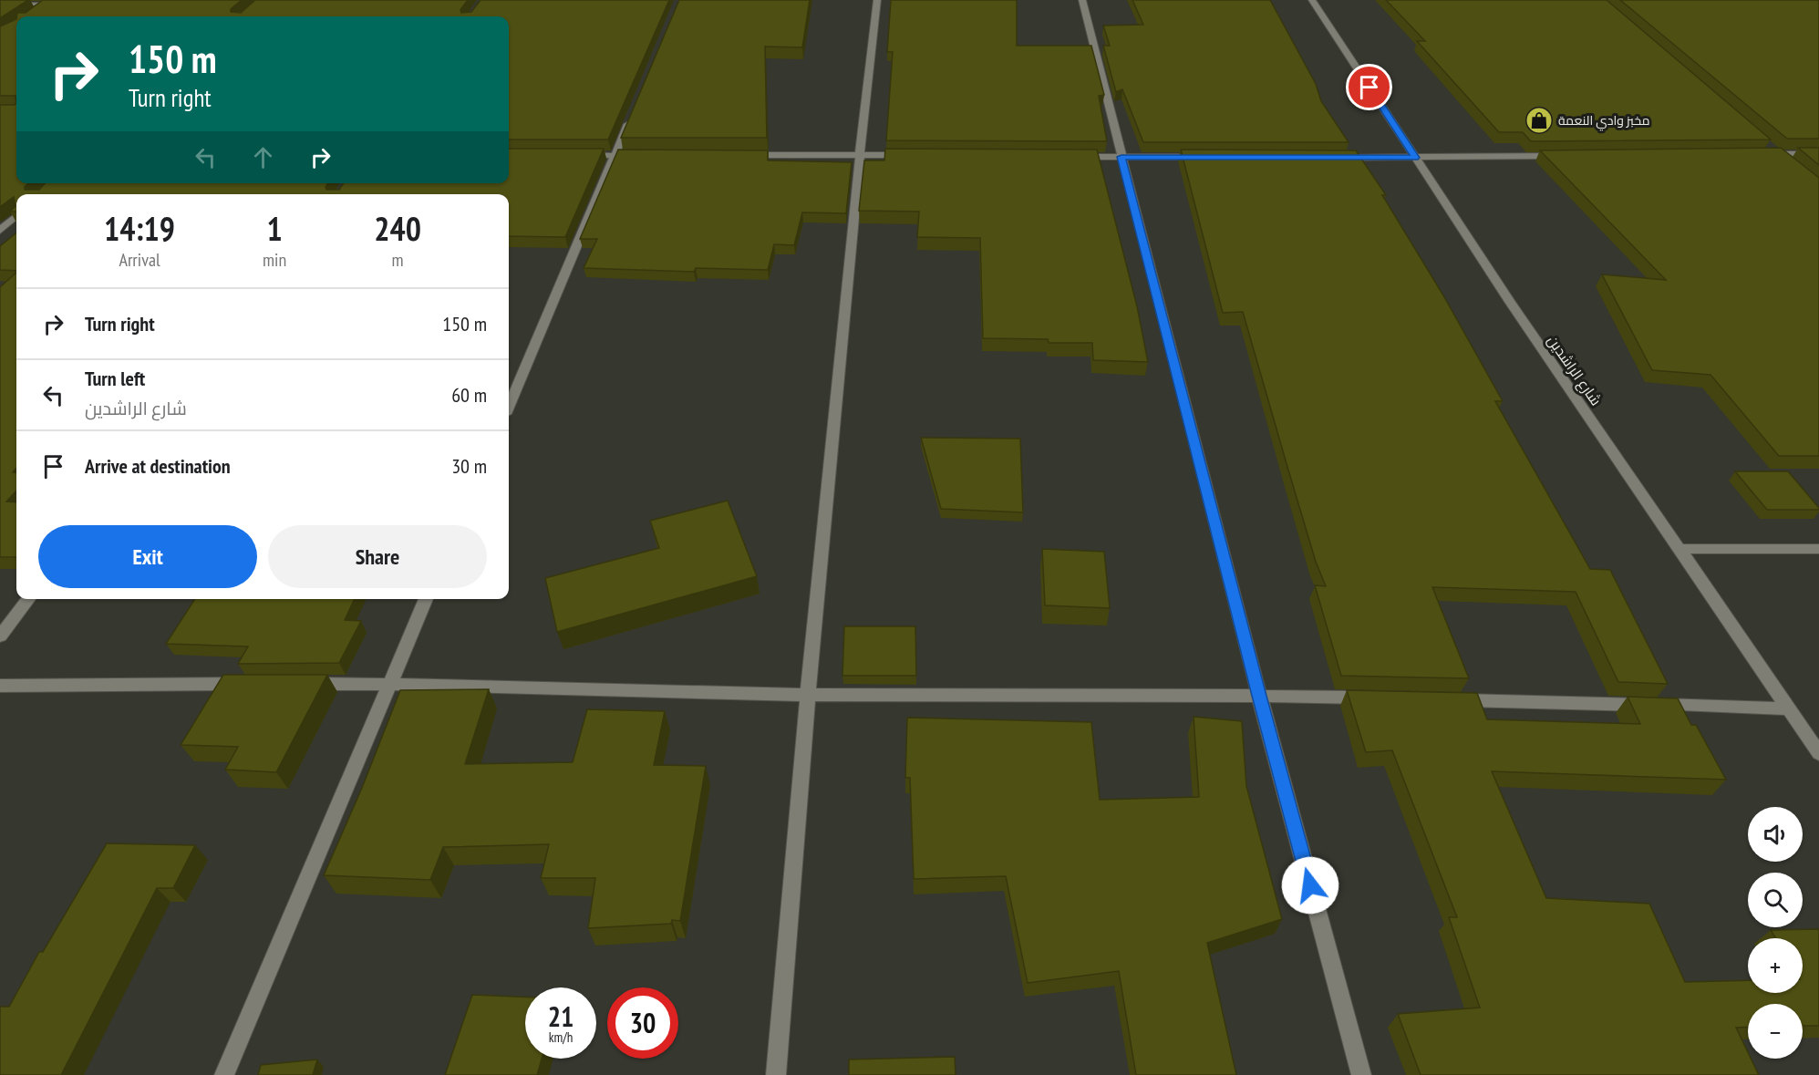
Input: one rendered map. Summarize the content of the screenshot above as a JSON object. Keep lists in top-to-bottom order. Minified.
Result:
{"streets":{"street":["شارع الراشدين"]},"places":{"shop":["مخبز وادي النعمة"]},"page":{"turn":["150 m","Turn right"],"eta":["14:19","Arrival","1","min","240","m"],"list":[{"name":"Turn right","value":"150 m"},{"name":"Turn left","note":"شارع الراشدين","value":"60 m"},{"name":"Arrive at destination","value":"30 m"}],"buttons":["Exit","Share"],"map_buttons":["+","−"],"speed":"21 km/h","limit":"30"}}
